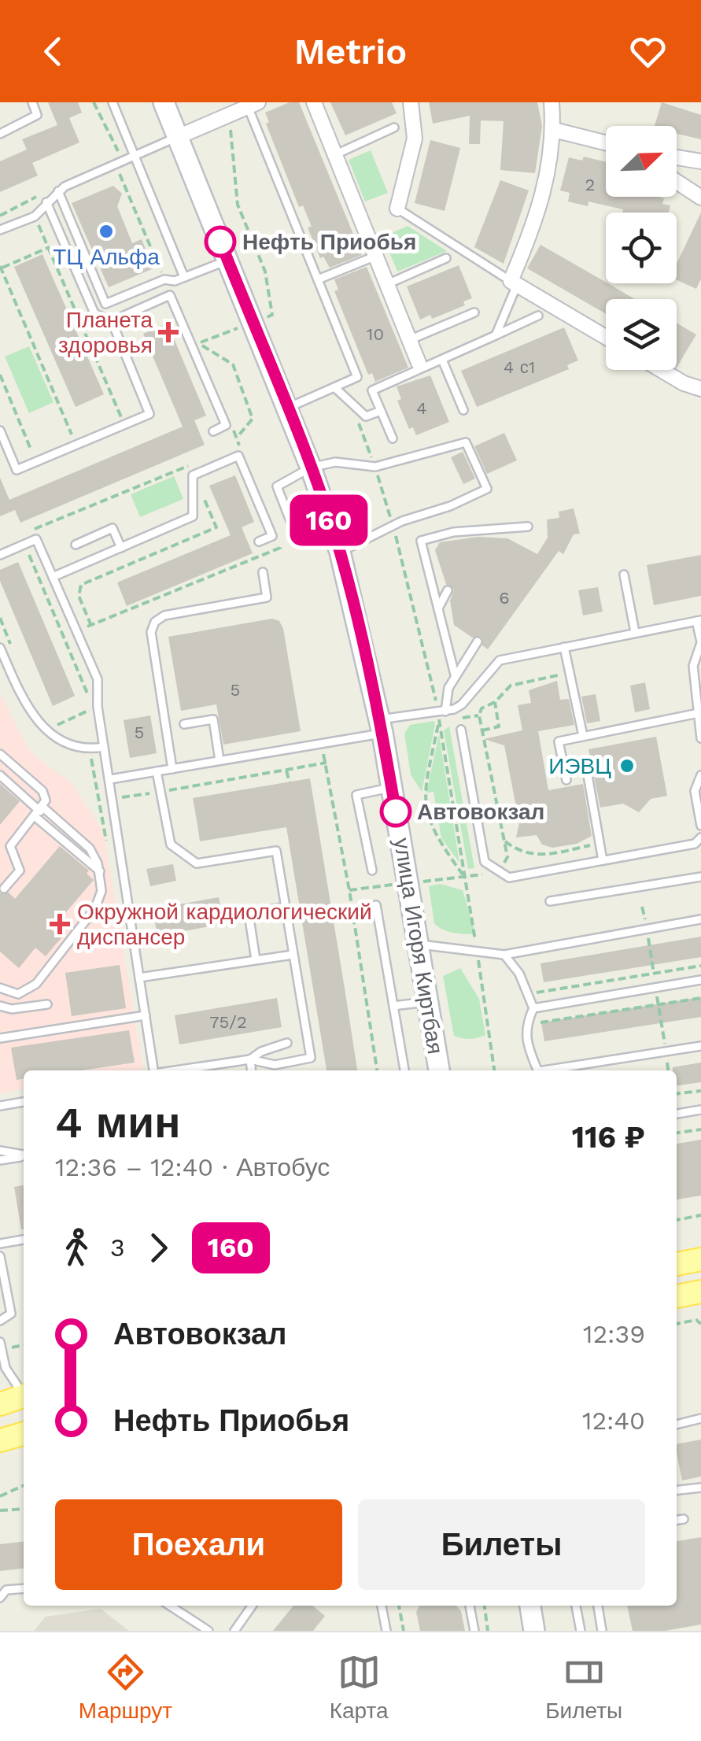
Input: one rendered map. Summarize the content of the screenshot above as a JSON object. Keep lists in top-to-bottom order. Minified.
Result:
{"streets":{"main road":["улица Игоря Киртбая"]},"places":{"other":["ТЦ Альфа","Нефть Приобья","ИЭВЦ","Автовокзал"],"health":["Планета здоровья","Окружной кардиологический диспансер"]},"lines":["bus line 160"],"house_numbers":["2","10","4 с1","4","6","5","5","75/2"],"north":"top right","page":{"header":"Metrio","on_map":"160","heading":["4 мин","12:36 – 12:40 · Автобус","116 ₽"],"legs":["3","160"],"list":[{"name":"Автовокзал","value":"12:39"},{"name":"Нефть Приобья","value":"12:40"}],"buttons":["Поехали","Билеты"],"tabs":["Маршрут","Карта","Билеты"]}}
